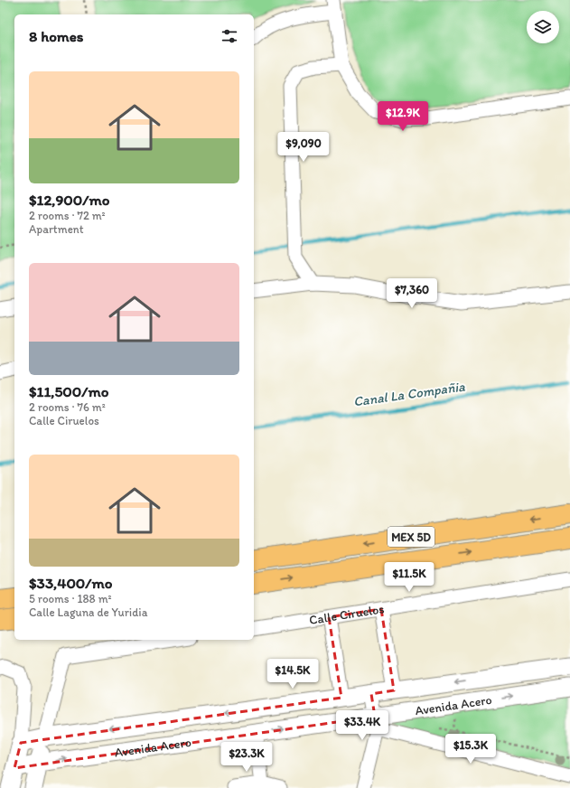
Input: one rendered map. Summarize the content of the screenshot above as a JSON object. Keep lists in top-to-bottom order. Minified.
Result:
{"streets":{"highway":["MEX 5D"],"street":["Calle Ciruelos","Avenida Acero"]},"water":["Canal La Compañia"],"page":{"heading":"8 homes","list":[{"name":"$12,900/mo","note":"2 rooms · 72 m² · Apartment"},{"name":"$11,500/mo","note":"2 rooms · 76 m² · Calle Ciruelos"},{"name":"$33,400/mo","note":"5 rooms · 188 m² · Calle Laguna de Yuridia"}],"price":["$12.9K","$9,090","$7,360","$11.5K","$14.5K","$33.4K","$15.3K","$23.3K"]}}
